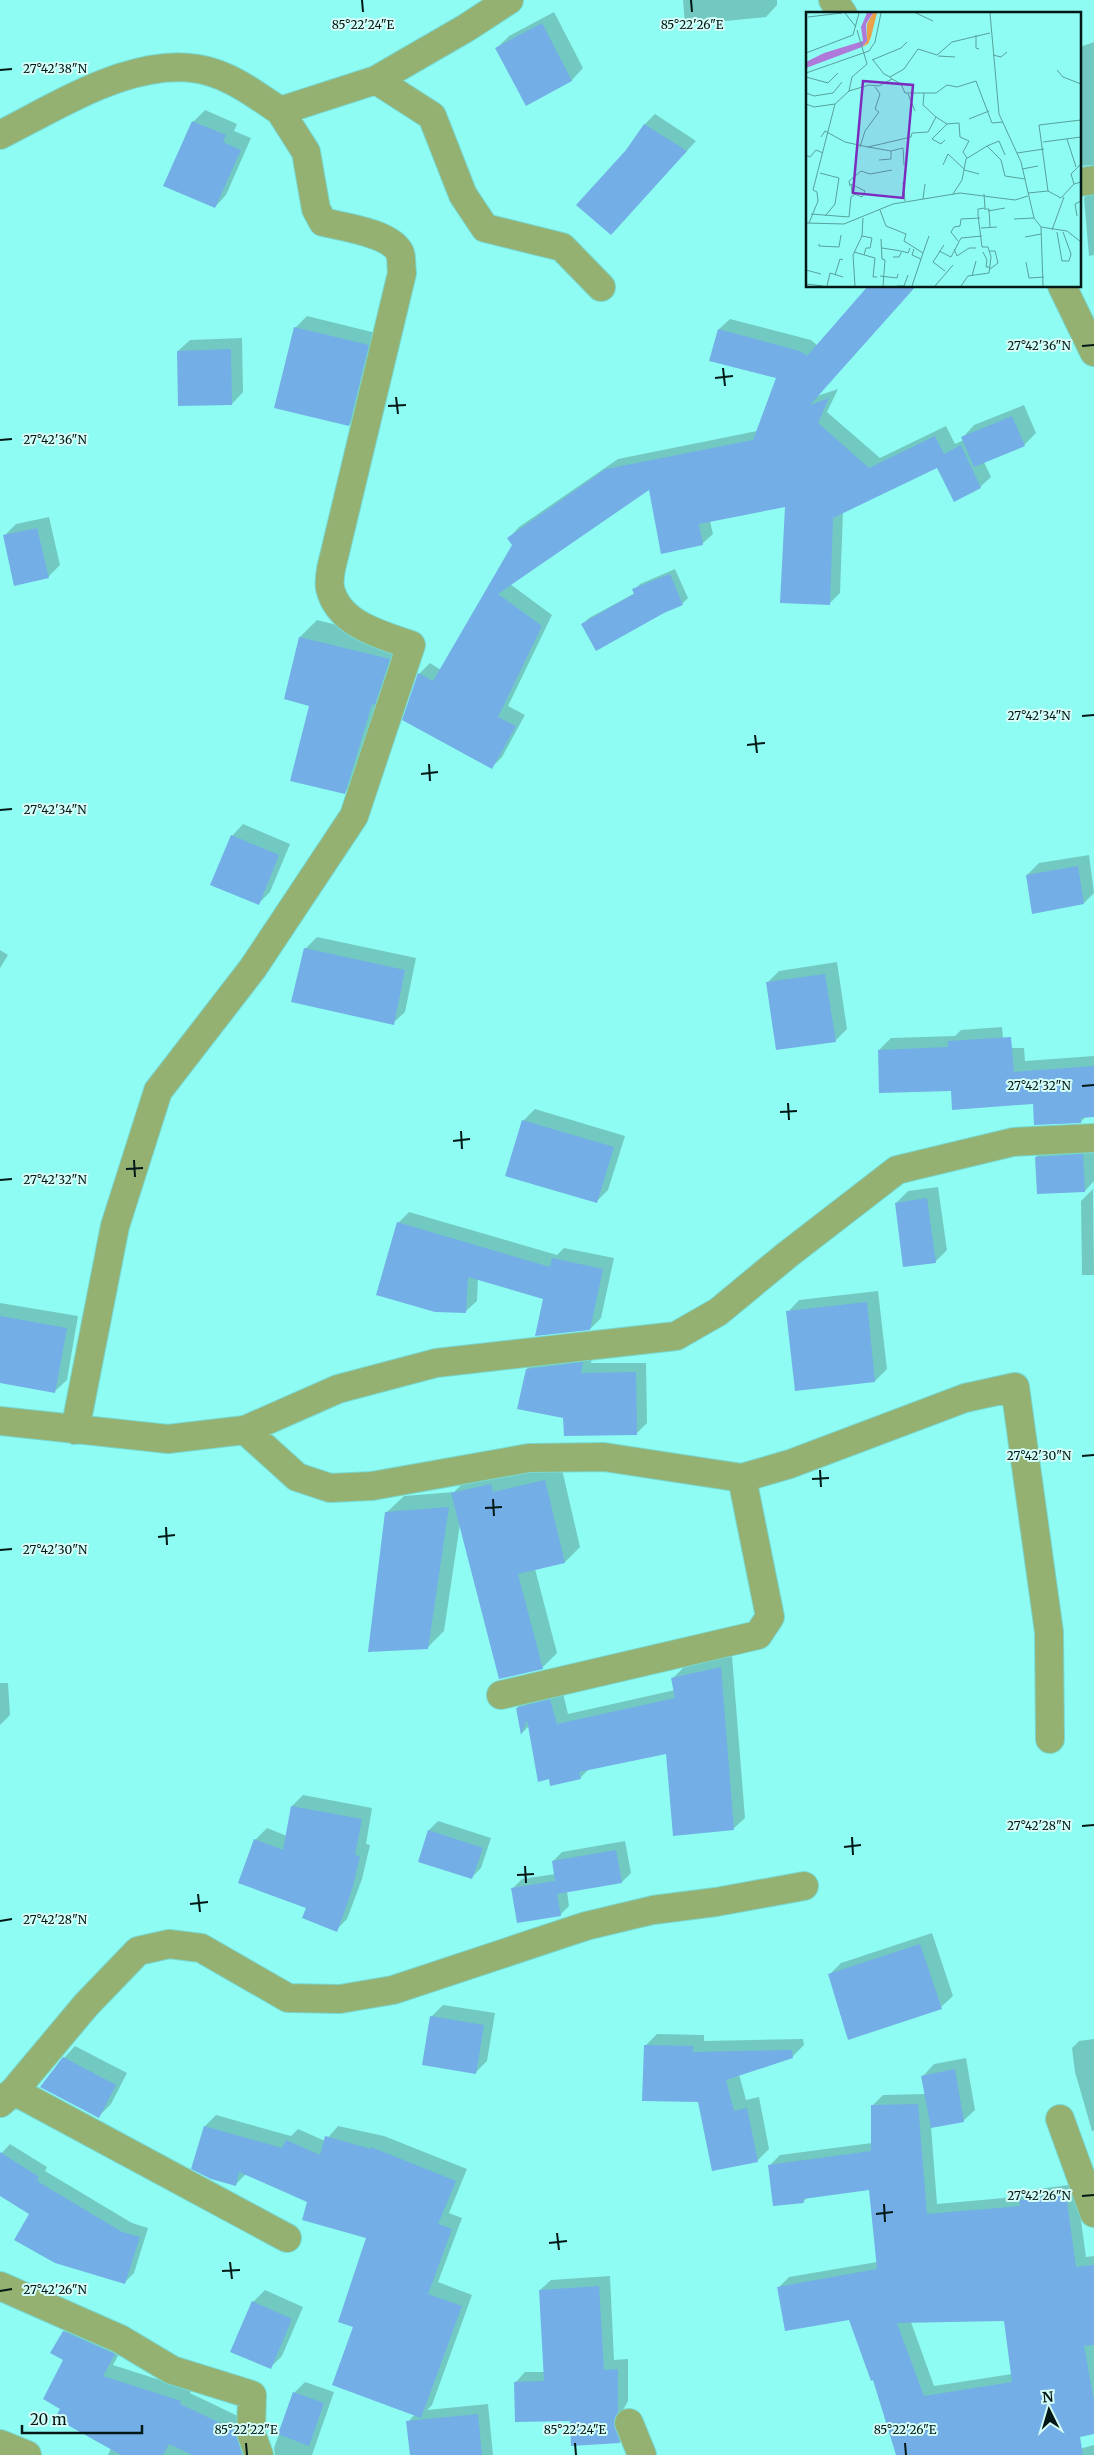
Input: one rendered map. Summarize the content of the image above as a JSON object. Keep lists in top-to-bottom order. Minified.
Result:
{"scale_bar":"20 m","north":"top","coordinates":["85°22'24\"E","85°22'26\"E","27°42'38\"N","27°42'36\"N","27°42'34\"N","27°42'32\"N","27°42'30\"N","27°42'28\"N","27°42'26\"N","85°22'22\"E"]}
